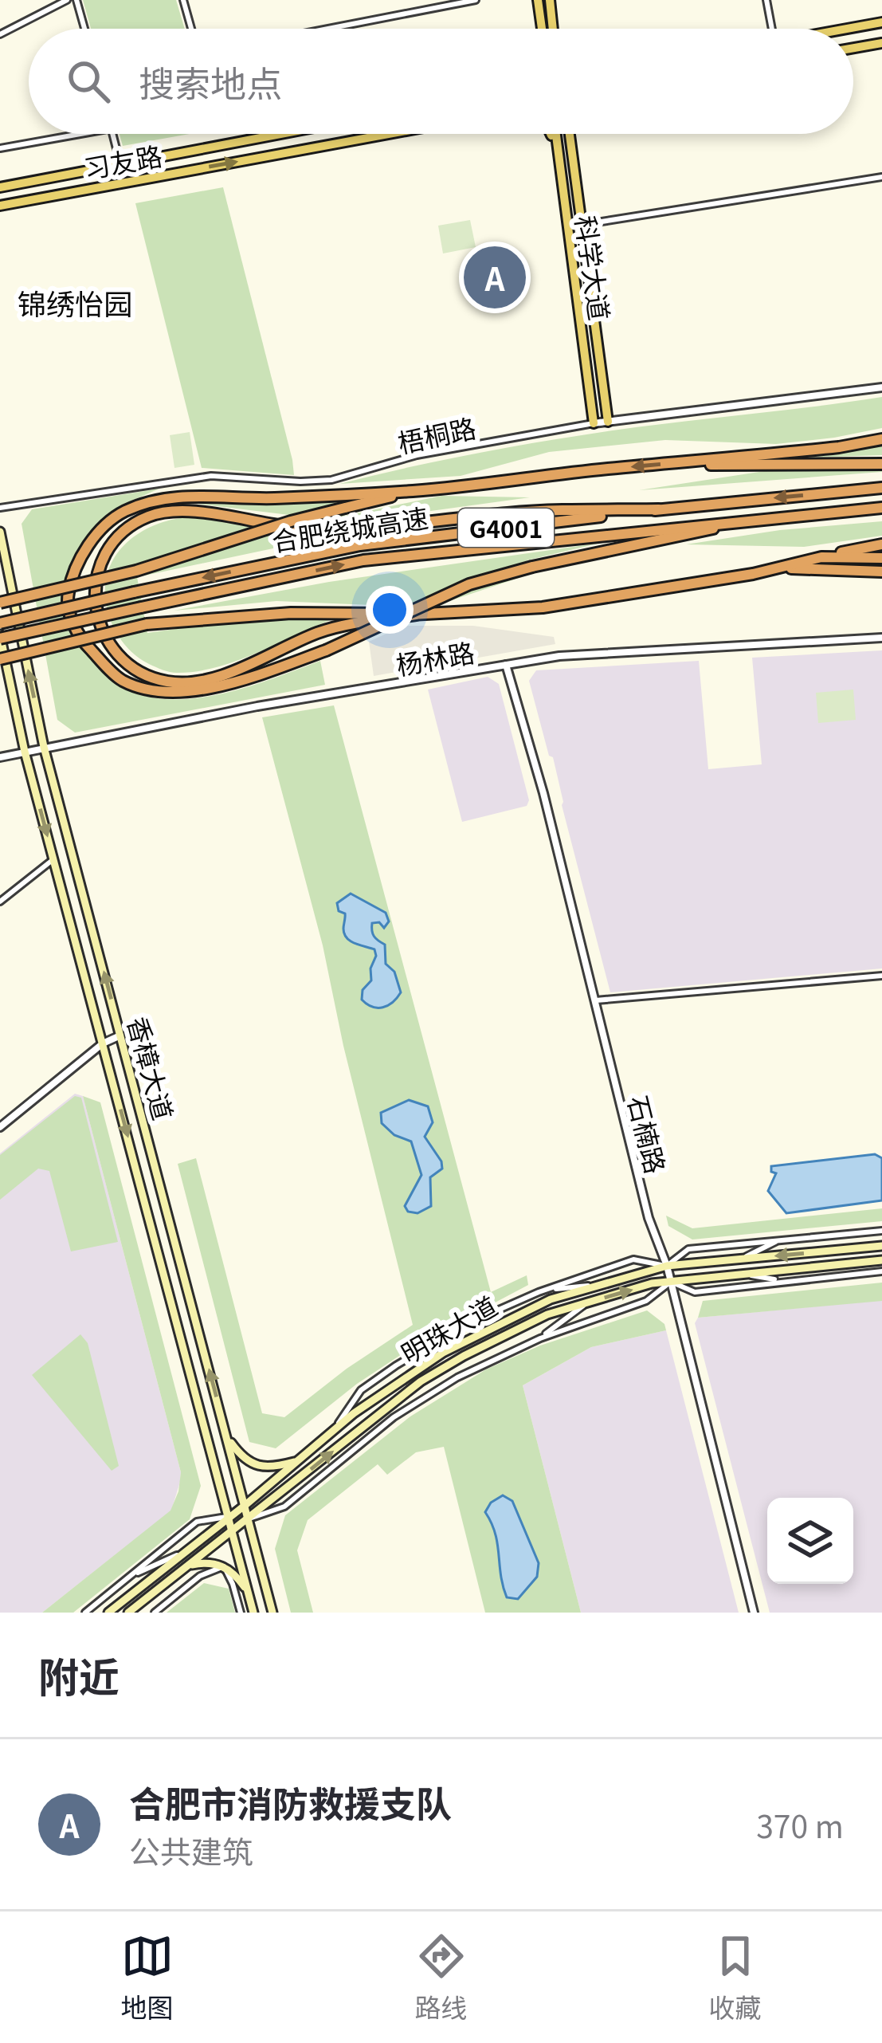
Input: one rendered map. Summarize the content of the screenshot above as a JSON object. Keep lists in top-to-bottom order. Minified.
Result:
{"streets":{"highway":["G4001","合肥绕城高速"],"main road":["习友路","科学大道","香樟大道","明珠大道"],"street":["梧桐路","杨林路","石楠路"]},"crossings":[["科学大道","梧桐路"],["合肥绕城高速","香樟大道"],["杨林路","香樟大道"],["杨林路","石楠路"],["香樟大道","明珠大道"],["石楠路","明珠大道"]],"districts":["锦绣怡园"],"page":{"search":"搜索地点","pins":"A","heading":"附近","list":[{"mark":"A","name":"合肥市消防救援支队","note":"公共建筑","value":"370 m"}],"nav":["地图","路线","收藏"]}}
